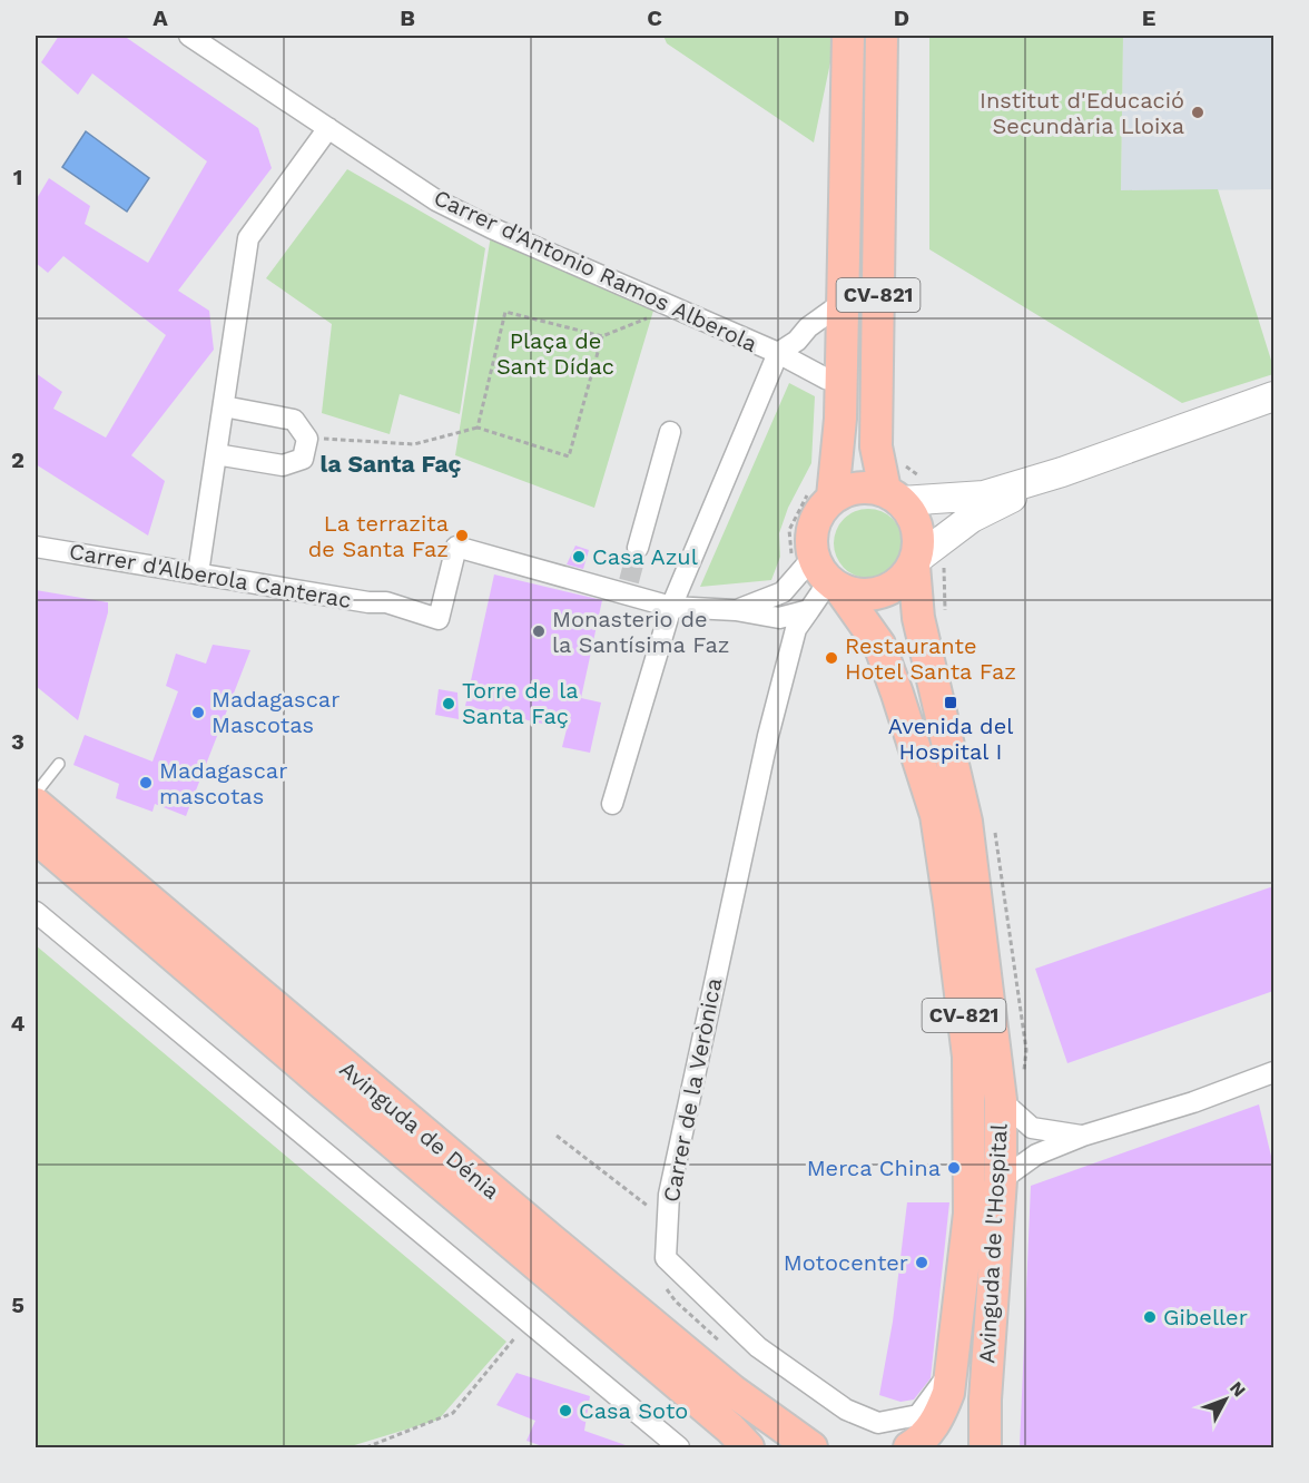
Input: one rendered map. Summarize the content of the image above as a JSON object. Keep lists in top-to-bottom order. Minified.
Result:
{"streets":{"main road":["CV-821","Avinguda de Dénia","Avinguda de l'Hospital"],"street":["Carrer d'Antonio Ramos Alberola","Carrer d'Alberola Canterac","Carrer de la Verònica"]},"crossings":[["Carrer d'Antonio Ramos Alberola","CV-821"],["CV-821","Carrer de la Verònica"],["CV-821","Avinguda de l'Hospital"],["Carrer de la Verònica","Avinguda de l'Hospital"]],"districts":["la Santa Faç"],"parks":["Plaça de Sant Dídac"],"places":{"other":["Institut d'Educació Secundària Lloixa","La terrazita de Santa Faz","Casa Azul","Monasterio de la Santísima Faz","Restaurante Hotel Santa Faz","Torre de la Santa Faç","Madagascar Mascotas","Madagascar mascotas","Merca China","Motocenter","Gibeller","Casa Soto"],"transit":["Avenida del Hospital I"]},"north":"top right","grid":{"columns":["A","B","C","D","E"],"rows":["1","2","3","4","5"]}}
